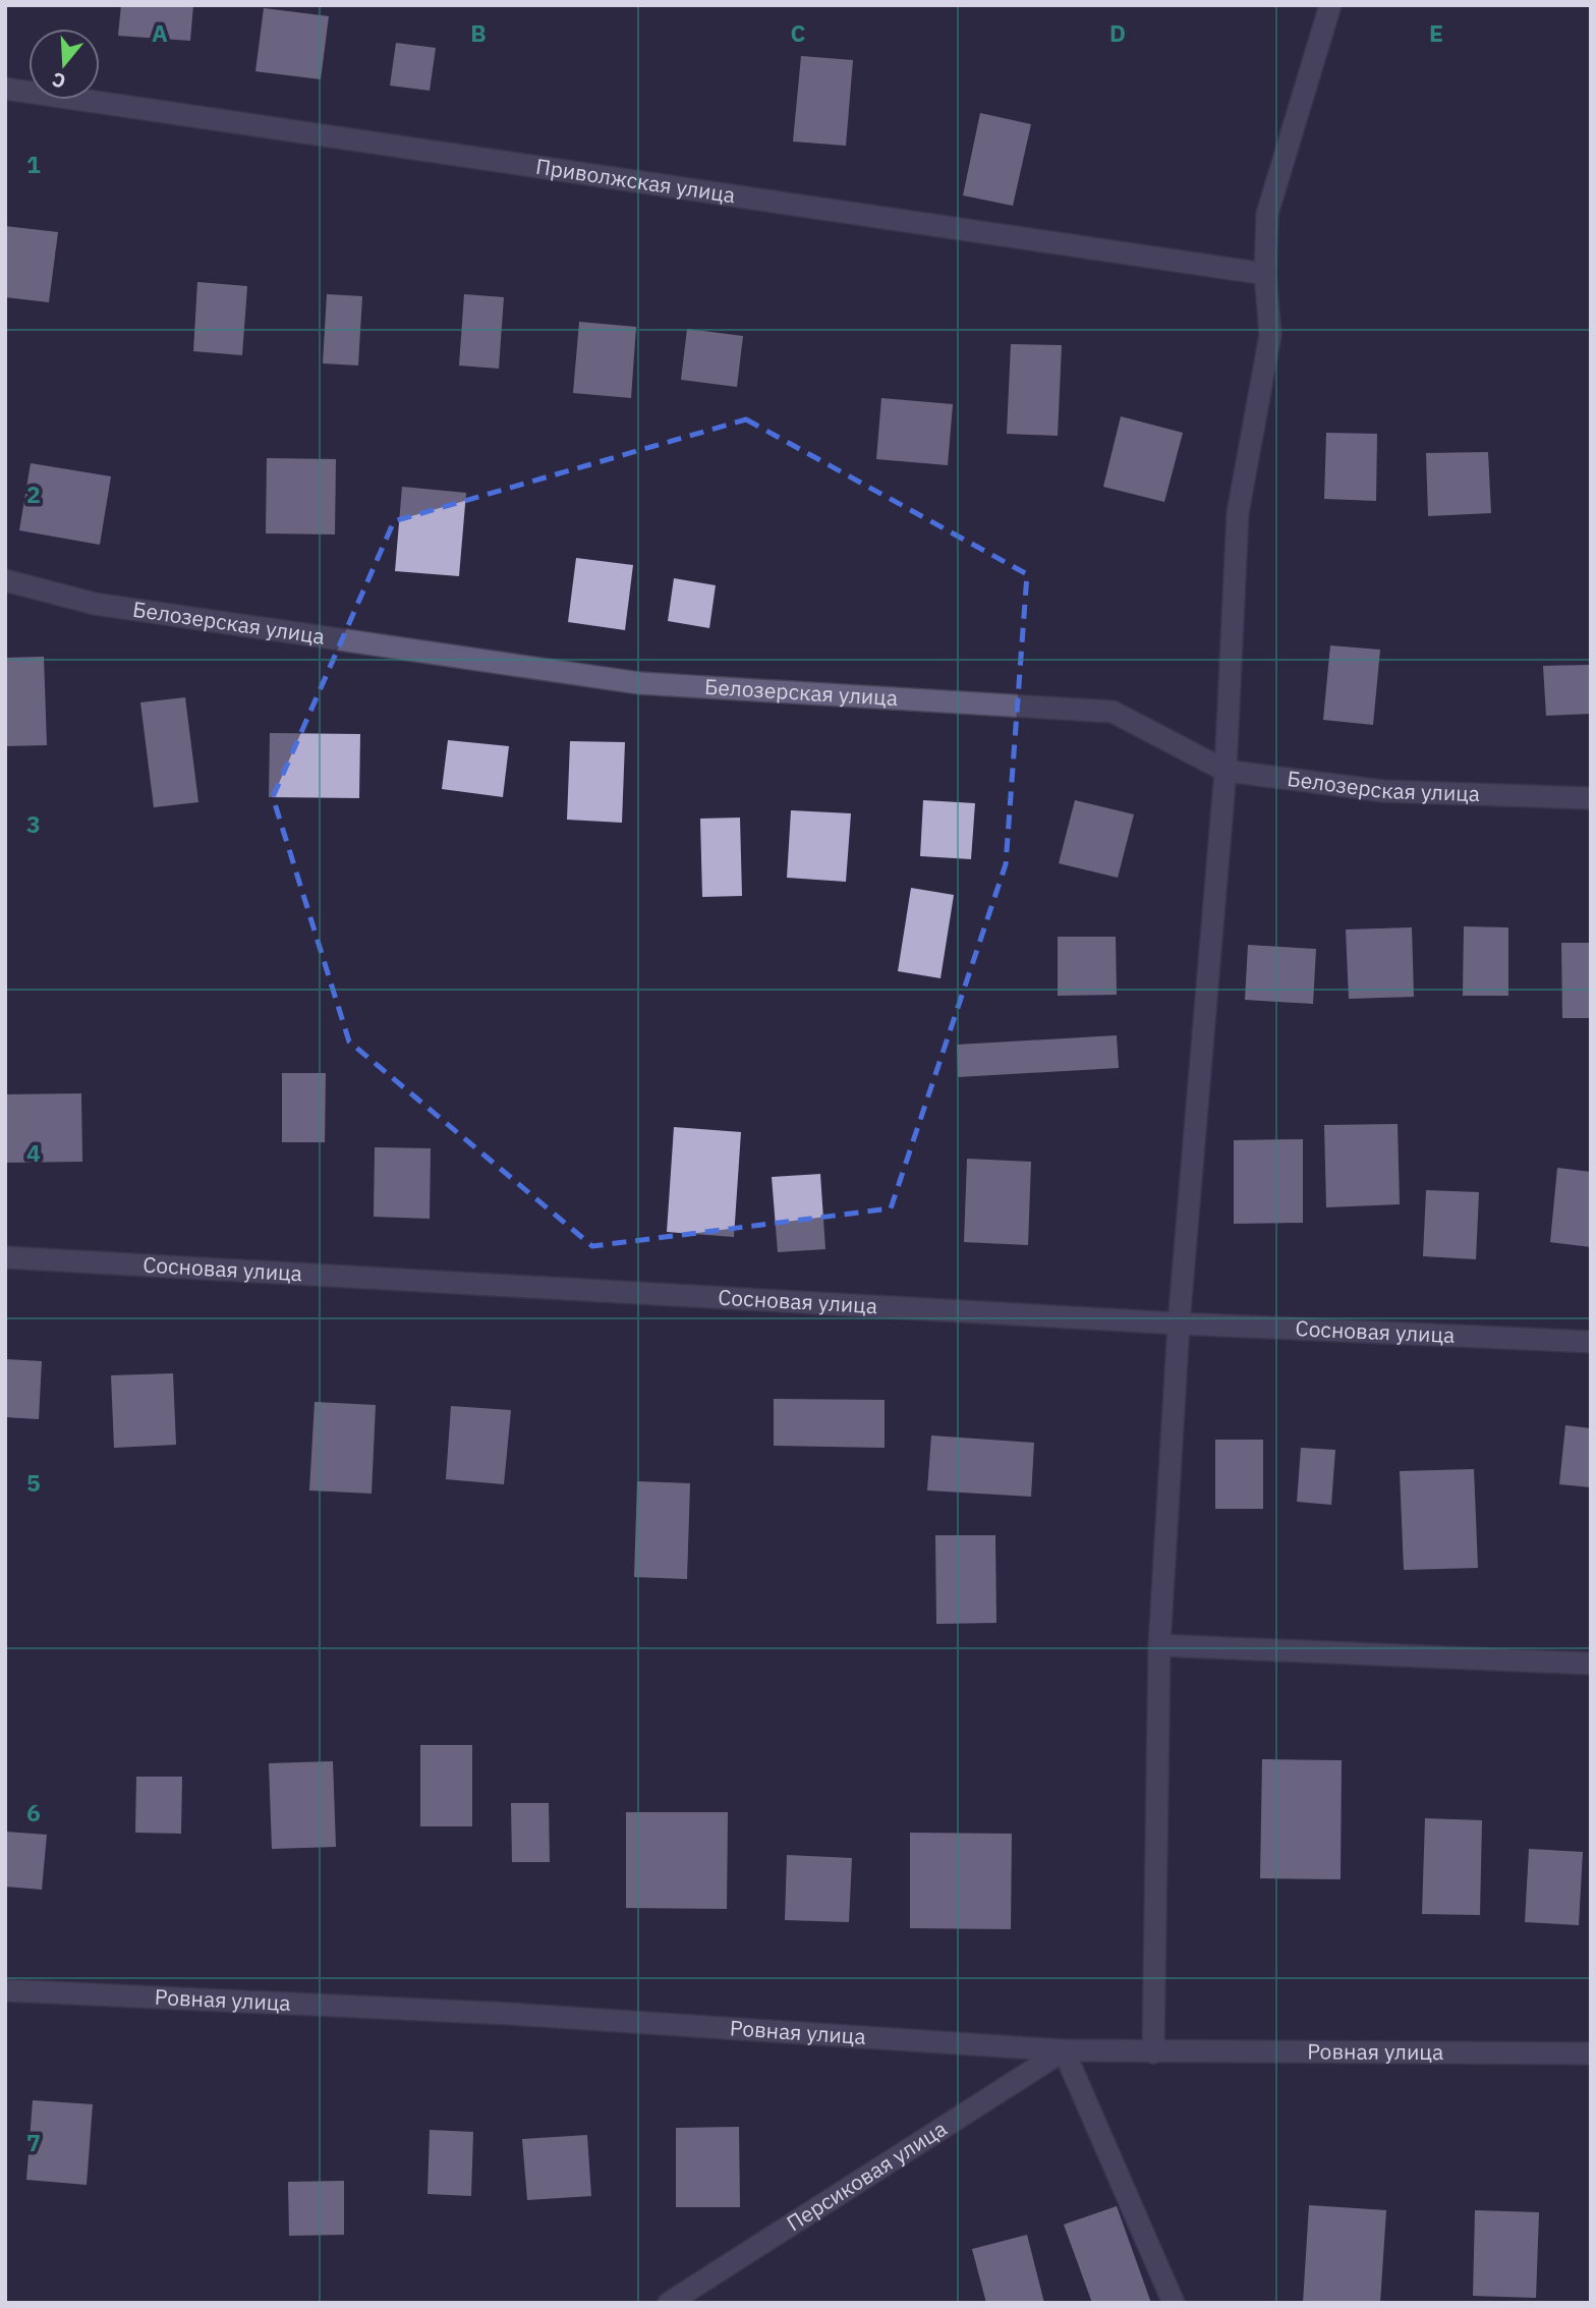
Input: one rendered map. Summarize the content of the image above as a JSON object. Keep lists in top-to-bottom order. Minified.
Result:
{"streets":{"street":["Приволжская улица","Белозерская улица","Сосновая улица","Ровная улица","Персиковая улица"]},"crossings":[["Ровная улица","Персиковая улица"]],"north":"bottom","grid":{"columns":["A","B","C","D","E"],"rows":["1","2","3","4","5","6","7"]}}
